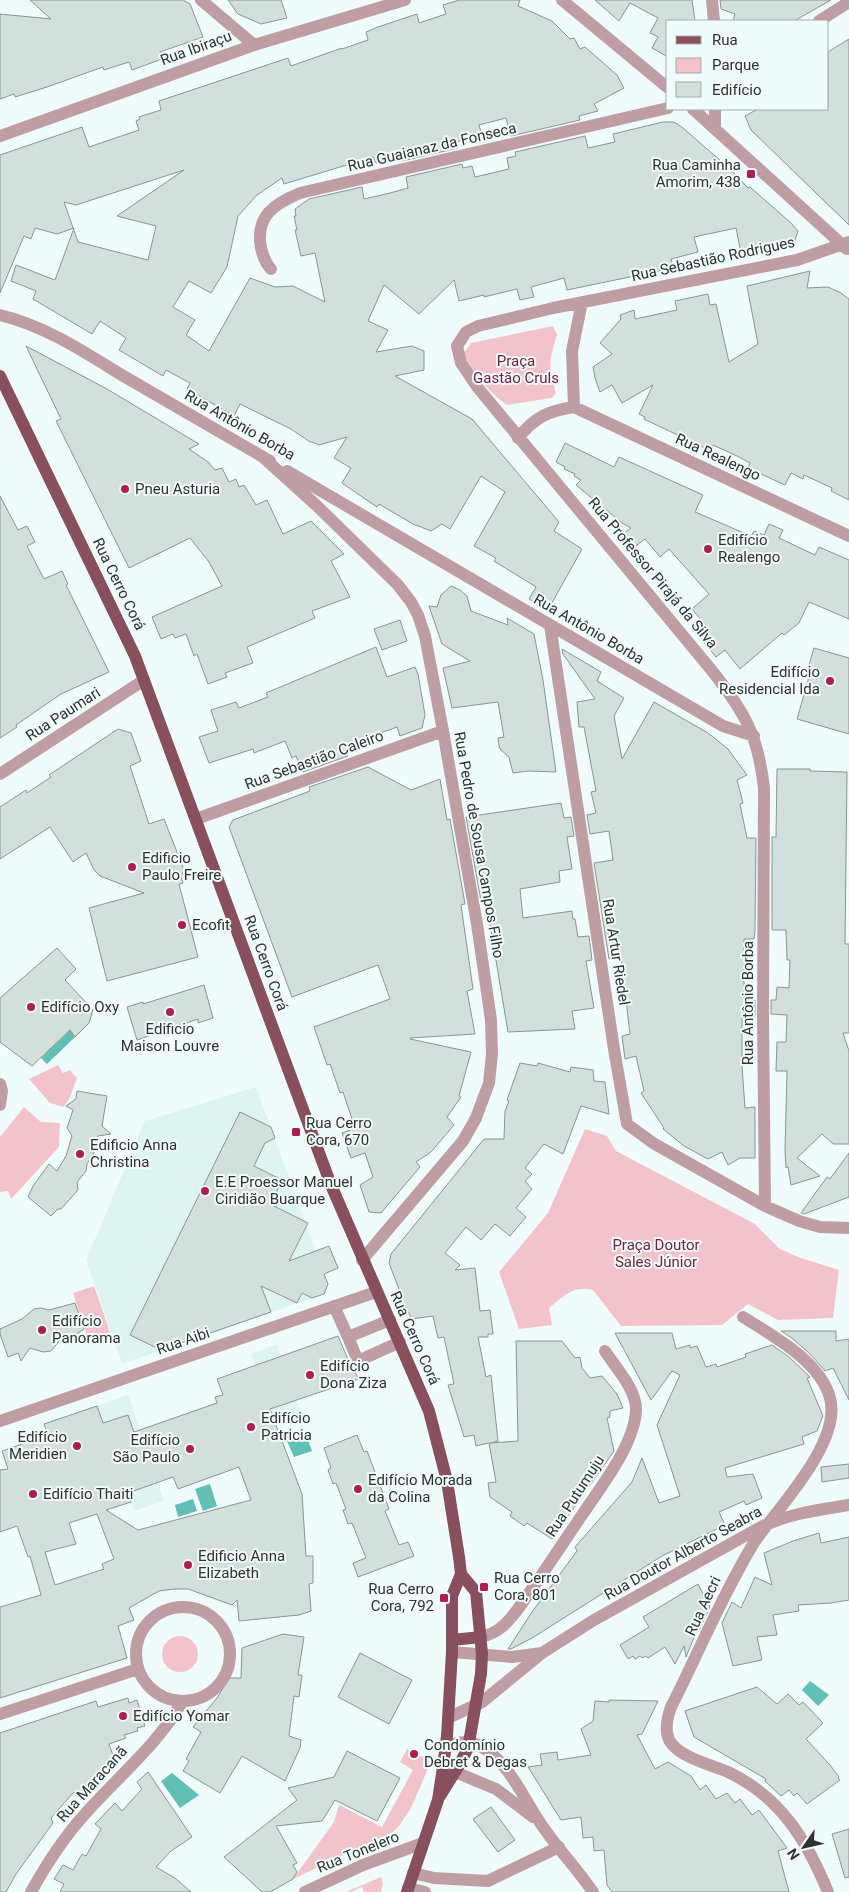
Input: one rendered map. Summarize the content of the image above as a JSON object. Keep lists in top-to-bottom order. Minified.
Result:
{"streets":{"main road":["Rua Cerro Corá"],"street":["Rua Ibiraçu","Rua Guaianaz da Fonseca","Rua Sebastião Rodrigues","Rua Antônio Borba","Rua Realengo","Rua Professor Pirajá da Silva","Rua Paumari","Rua Sebastião Caleiro","Rua Pedro de Sousa Campos Filho","Rua Artur Riedel","Rua Aibi","Rua Putumuju","Rua Doutor Alberto Seabra","Rua Aecri","Rua Maracanã","Rua Tonelero"]},"crossings":[["Rua Antônio Borba","Rua Professor Pirajá da Silva"],["Rua Antônio Borba","Rua Pedro de Sousa Campos Filho"],["Rua Antônio Borba","Rua Artur Riedel"],["Rua Cerro Corá","Rua Paumari"],["Rua Cerro Corá","Rua Sebastião Caleiro"],["Rua Cerro Corá","Rua Pedro de Sousa Campos Filho"],["Rua Cerro Corá","Rua Aibi"],["Rua Cerro Corá","Rua Putumuju"],["Rua Cerro Corá","Rua Doutor Alberto Seabra"],["Rua Cerro Corá","Rua Tonelero"],["Rua Sebastião Caleiro","Rua Pedro de Sousa Campos Filho"],["Rua Doutor Alberto Seabra","Rua Aecri"]],"parks":["Praça Gastão Cruls","Praça Doutor Sales Júnior"],"places":{"transit":["Rua Caminha Amorim, 438","Rua Cerro Cora, 670","Rua Cerro Cora, 801","Rua Cerro Cora, 792"],"other":["Pneu Asturia","Edifício Realengo","Edifício Residencial Ida","Edificio Paulo Freire","Ecofit","Edifício Oxy","Edificio Maison Louvre","Edificio Anna Christina","E.E Proessor Manuel Ciridião Buarque","Edifício Panorama","Edifício Dona Ziza","Edifício Patricia","Edifício Meridien","Edifício São Paulo","Edifício Morada da Colina","Edifício Thaiti","Edificio Anna Elizabeth","Edifício Yomar","Condomínio Debret & Degas"]},"legend":["Rua","Parque","Edifício"],"north":"bottom left"}
